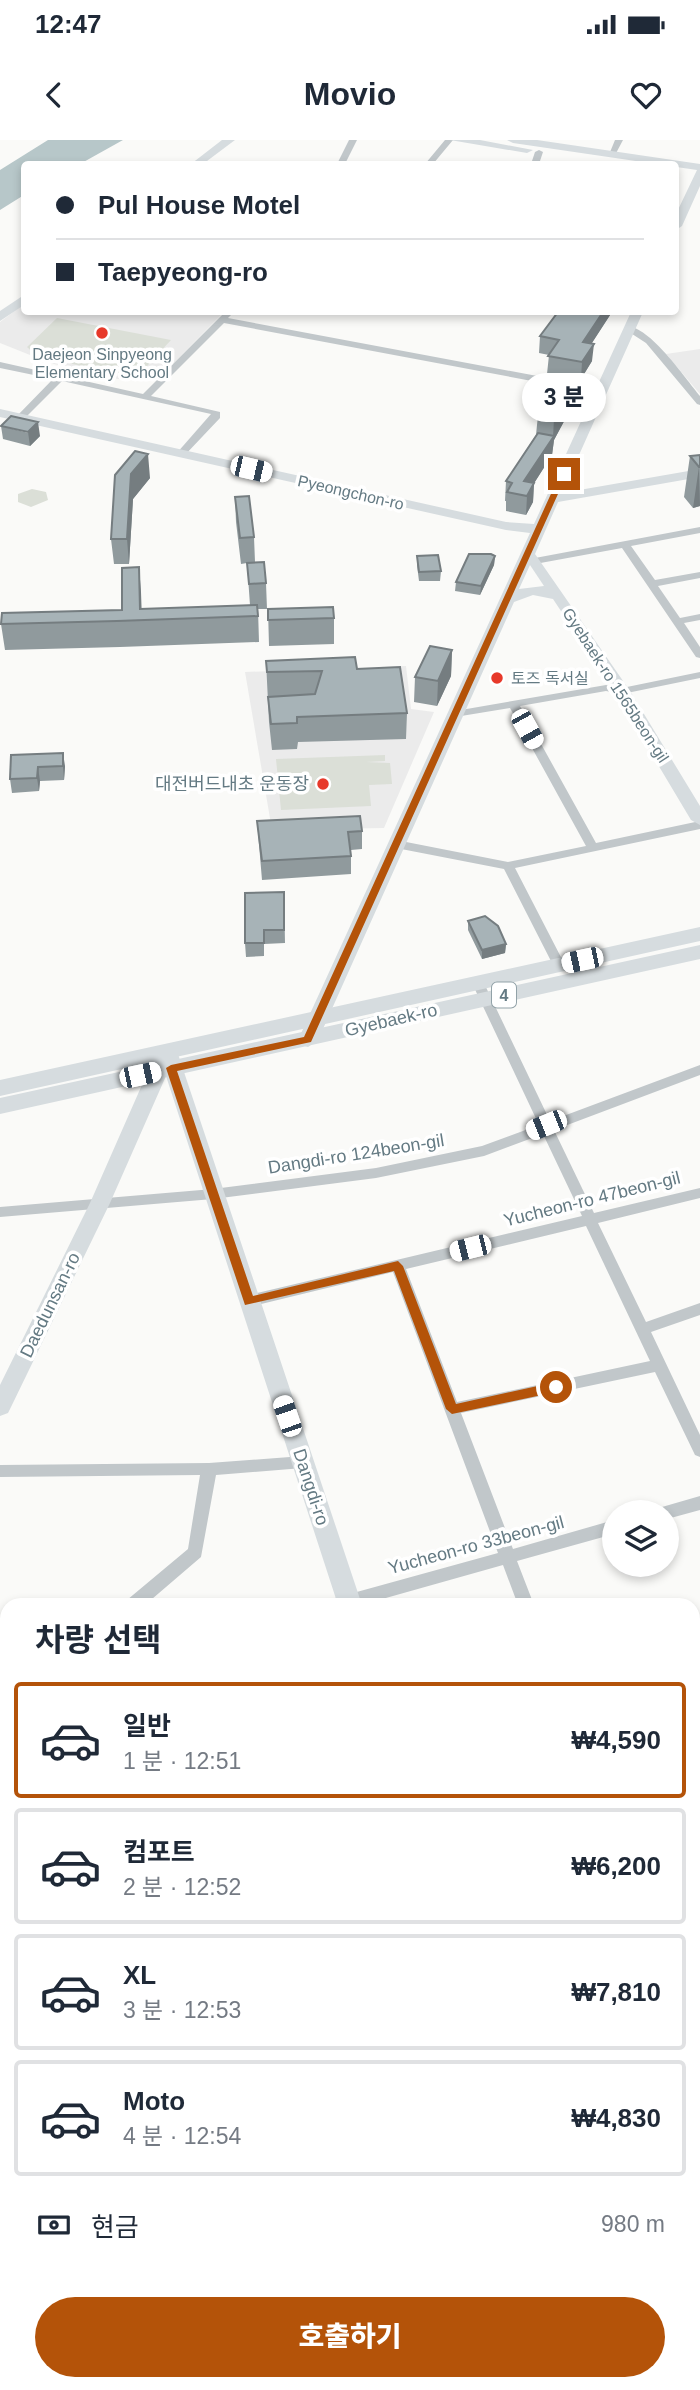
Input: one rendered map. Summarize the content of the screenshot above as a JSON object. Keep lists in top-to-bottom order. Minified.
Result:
{"streets":{"main road":["Pyeongchon-ro","Gyebaek-ro 1565beon-gil","4","Gyebaek-ro","Daedunsan-ro","Dangdi-ro"],"street":["Dangdi-ro 124beon-gil","Yucheon-ro 47beon-gil","Yucheon-ro 33beon-gil"]},"crossings":[["Gyebaek-ro","Daedunsan-ro"],["Gyebaek-ro","Dangdi-ro"],["Dangdi-ro 124beon-gil","Dangdi-ro"],["Yucheon-ro 47beon-gil","Dangdi-ro"],["Daedunsan-ro","Dangdi-ro"]],"places":["Daejeon Sinpyeong Elementary School","토즈 독서실","대전버드내초 운동장"],"page":{"status":"12:47","header":"Movio","banner":["Pul House Motel","Taepyeong-ro"],"bubble":"3 분","heading":"차량 선택","list":[{"name":"일반","note":"1 분 · 12:51","value":"₩4,590"},{"name":"컴포트","note":"2 분 · 12:52","value":"₩6,200"},{"name":"XL","note":"3 분 · 12:53","value":"₩7,810"},{"name":"Moto","note":"4 분 · 12:54","value":"₩4,830"}],"pay":["현금","980 m"],"buttons":"호출하기"}}
